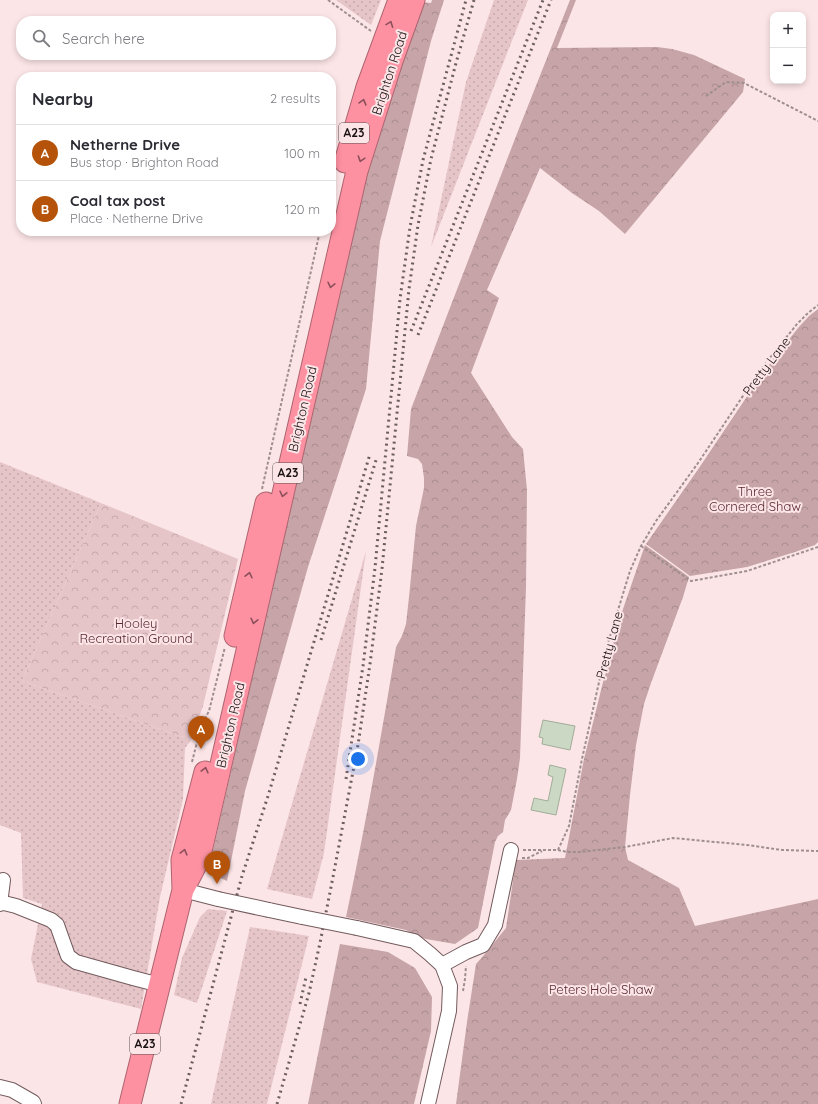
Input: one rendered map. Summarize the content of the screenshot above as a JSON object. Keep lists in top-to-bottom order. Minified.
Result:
{"streets":{"highway":["Brighton Road","A23"],"path":["Pretty Lane"]},"parks":["Three Cornered Shaw","Hooley Recreation Ground","Peters Hole Shaw"],"page":{"map_buttons":["+","−"],"search":"Search here","heading":["Nearby","2 results"],"list":[{"mark":"A","name":"Netherne Drive","note":"Bus stop · Brighton Road","value":"100 m"},{"mark":"B","name":"Coal tax post","note":"Place · Netherne Drive","value":"120 m"}],"pins":["A","B"]}}
